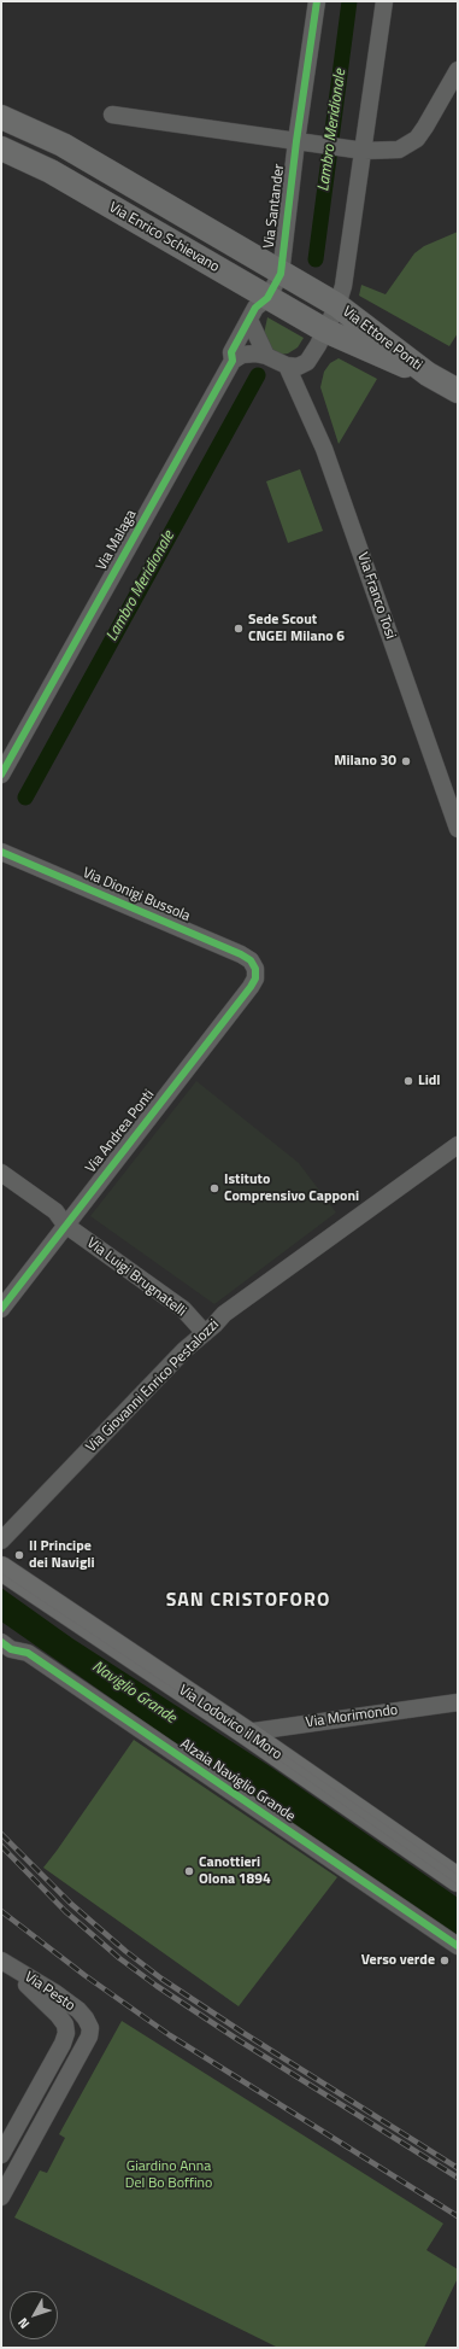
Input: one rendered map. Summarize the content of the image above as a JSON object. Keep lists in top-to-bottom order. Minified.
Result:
{"streets":{"street":["Via Santander","Via Enrico Schievano","Via Ettore Ponti","Via Malaga","Via Franco Tosi","Via Dionigi Bussola","Via Andrea Ponti","Via Luigi Brugnatelli","Via Giovanni Enrico Pestalozzi","Via Morimondo","Via Lodovico il Moro","Alzaia Naviglio Grande","Via Pesto"]},"crossings":[["Via Santander","Via Enrico Schievano"],["Via Santander","Via Malaga"],["Via Enrico Schievano","Via Ettore Ponti"],["Via Enrico Schievano","Via Malaga"],["Via Dionigi Bussola","Via Andrea Ponti"],["Via Andrea Ponti","Via Luigi Brugnatelli"],["Via Luigi Brugnatelli","Via Giovanni Enrico Pestalozzi"],["Via Morimondo","Via Lodovico il Moro"]],"districts":["SAN CRISTOFORO"],"water":["Lambro Meridionale","Naviglio Grande"],"parks":["Giardino Anna Del Bo Boffino"],"places":["Sede Scout CNGEI Milano 6","Milano 30","Lidl","Istituto Comprensivo Capponi","II Principe dei Navigli","Canottieri Olona 1894","Verso verde"],"north":"bottom left"}
